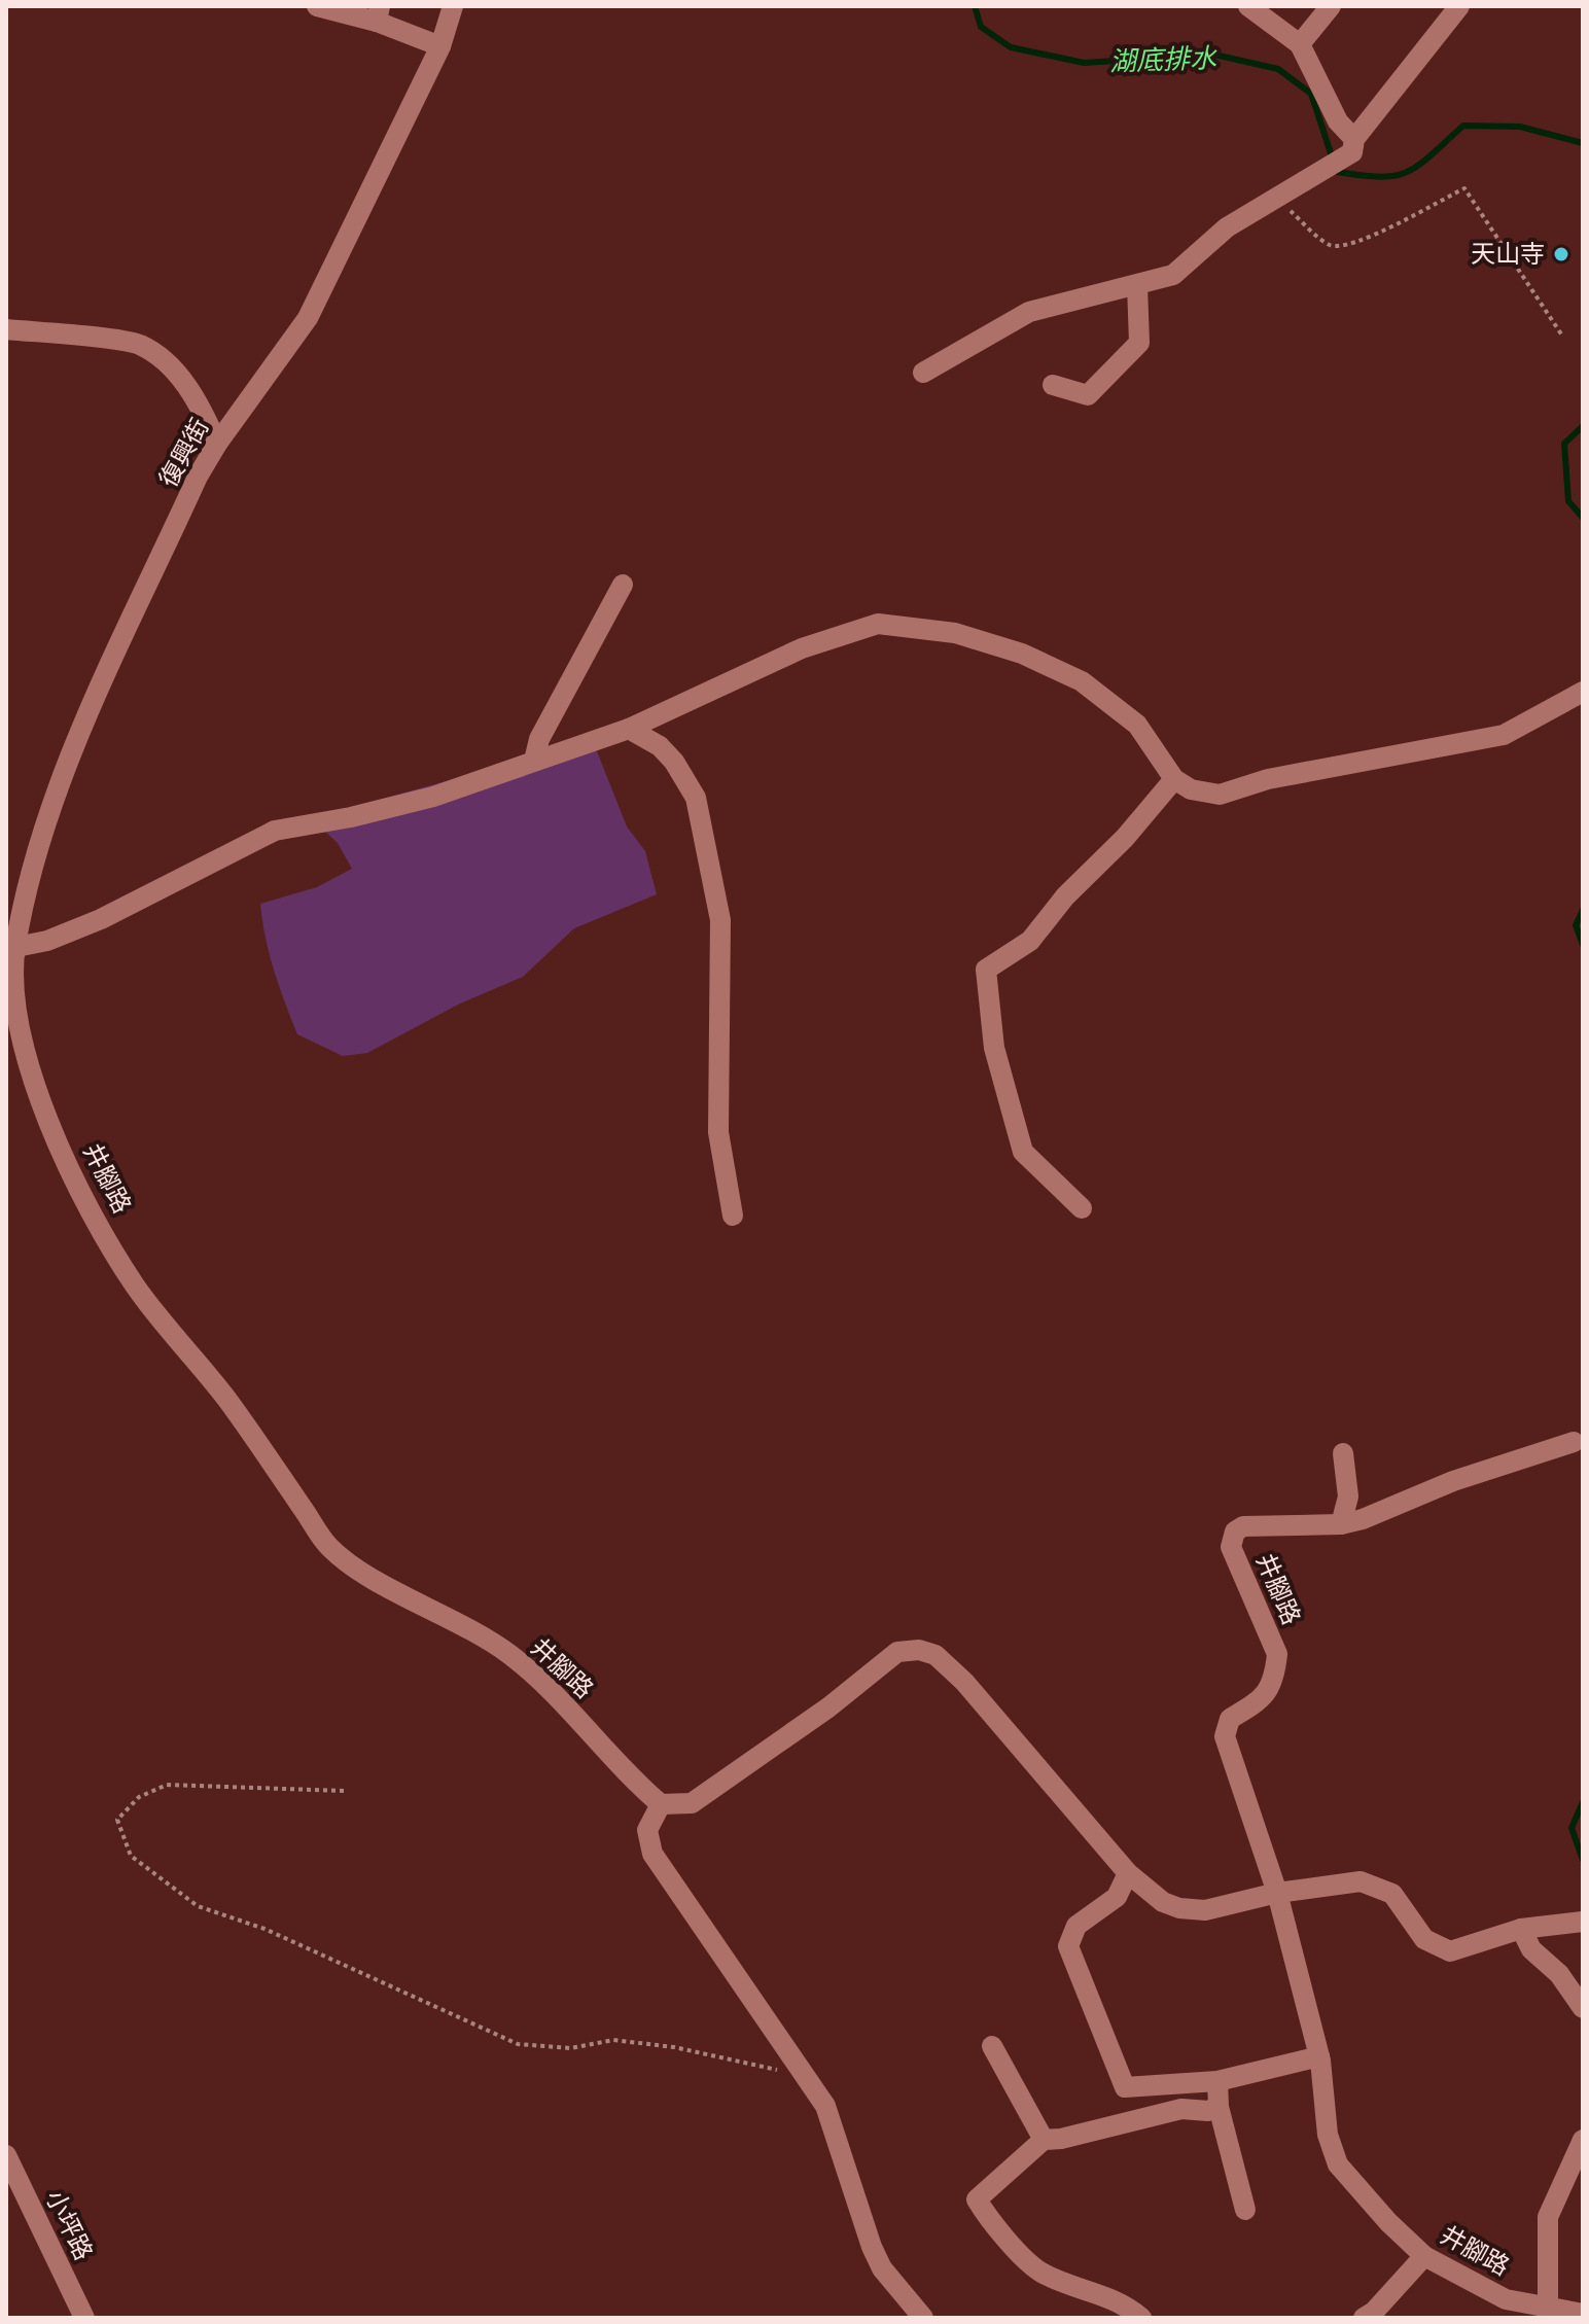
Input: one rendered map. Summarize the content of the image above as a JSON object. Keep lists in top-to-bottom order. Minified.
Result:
{"streets":{"street":["復興街","井腳路","小坪路"]},"crossings":[["復興街","井腳路"]],"water":["湖底排水"],"places":["天山寺"]}
